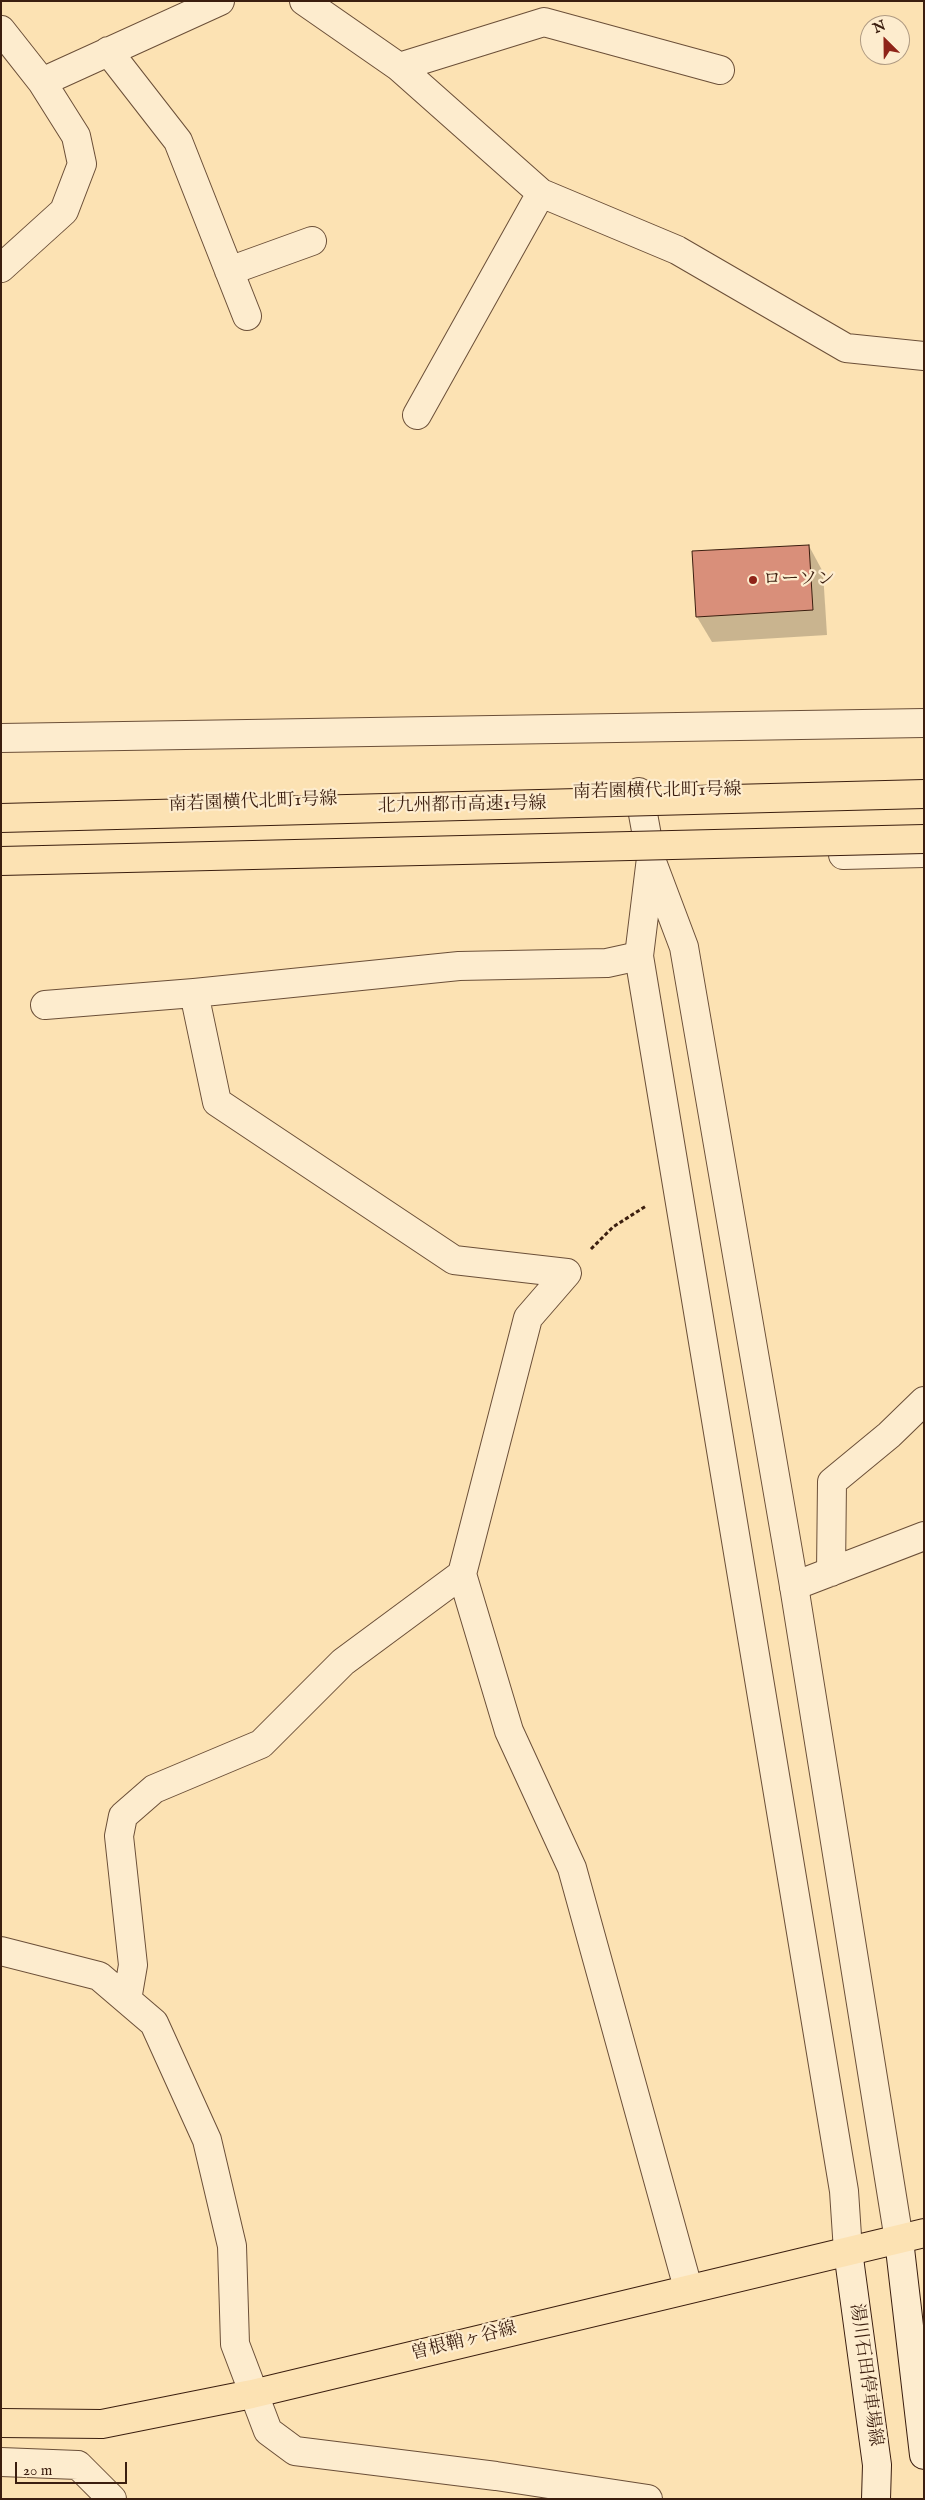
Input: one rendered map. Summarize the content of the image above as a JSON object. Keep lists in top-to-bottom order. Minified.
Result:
{"streets":{"main road":["北九州都市高速1号線","曽根鞘ヶ谷線"],"street":["南若園横代北町1号線","湯川石田停車場線"]},"crossings":[["曽根鞘ヶ谷線","湯川石田停車場線"]],"places":["ローソン"],"scale_bar":"20 m","north":"top left"}
